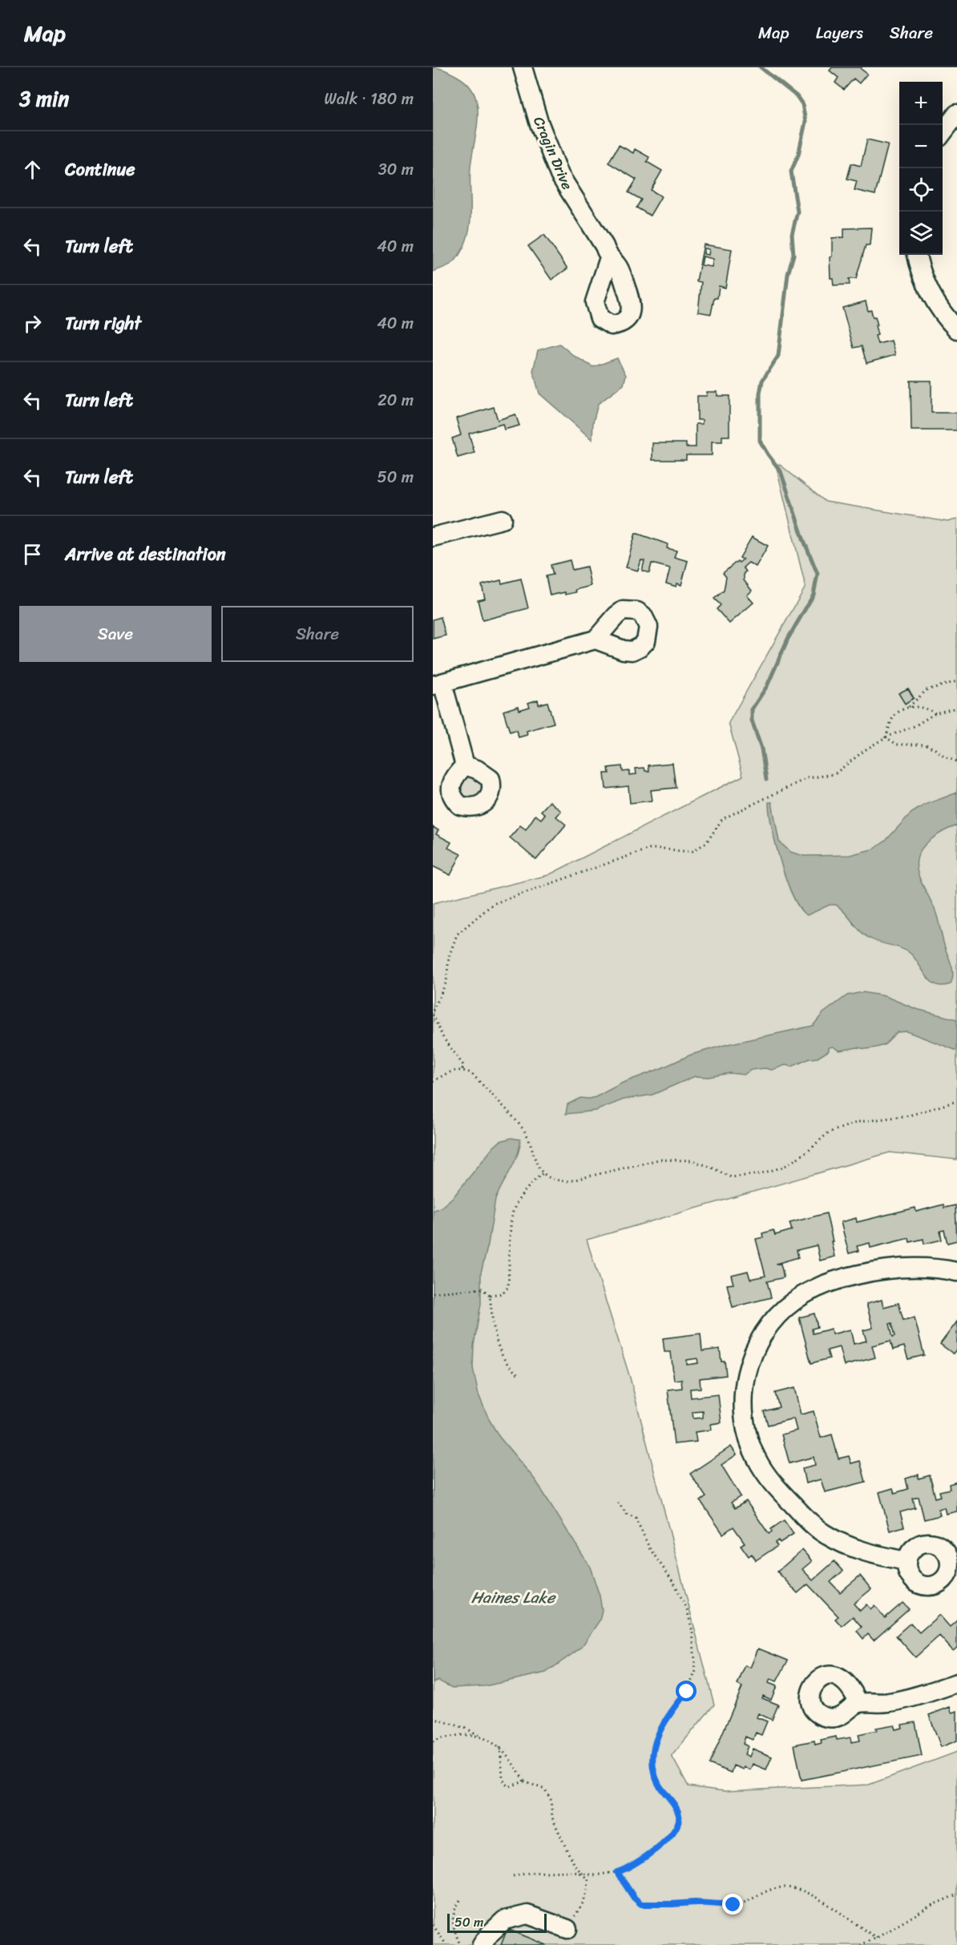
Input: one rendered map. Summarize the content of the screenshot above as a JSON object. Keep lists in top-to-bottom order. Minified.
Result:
{"streets":{"street":["Cragin Drive"]},"water":["Haines Lake"],"scale_bar":"50 m","page":{"header":"Map","nav":["Map","Layers","Share"],"heading":["3 min","Walk · 180 m"],"map_buttons":["+","−"],"list":[["Continue","30 m"],["Turn left","40 m"],["Turn right","40 m"],["Turn left","20 m"],["Turn left","50 m"],"Arrive at destination"],"buttons":["Save","Share"],"scale":"50 m"}}
